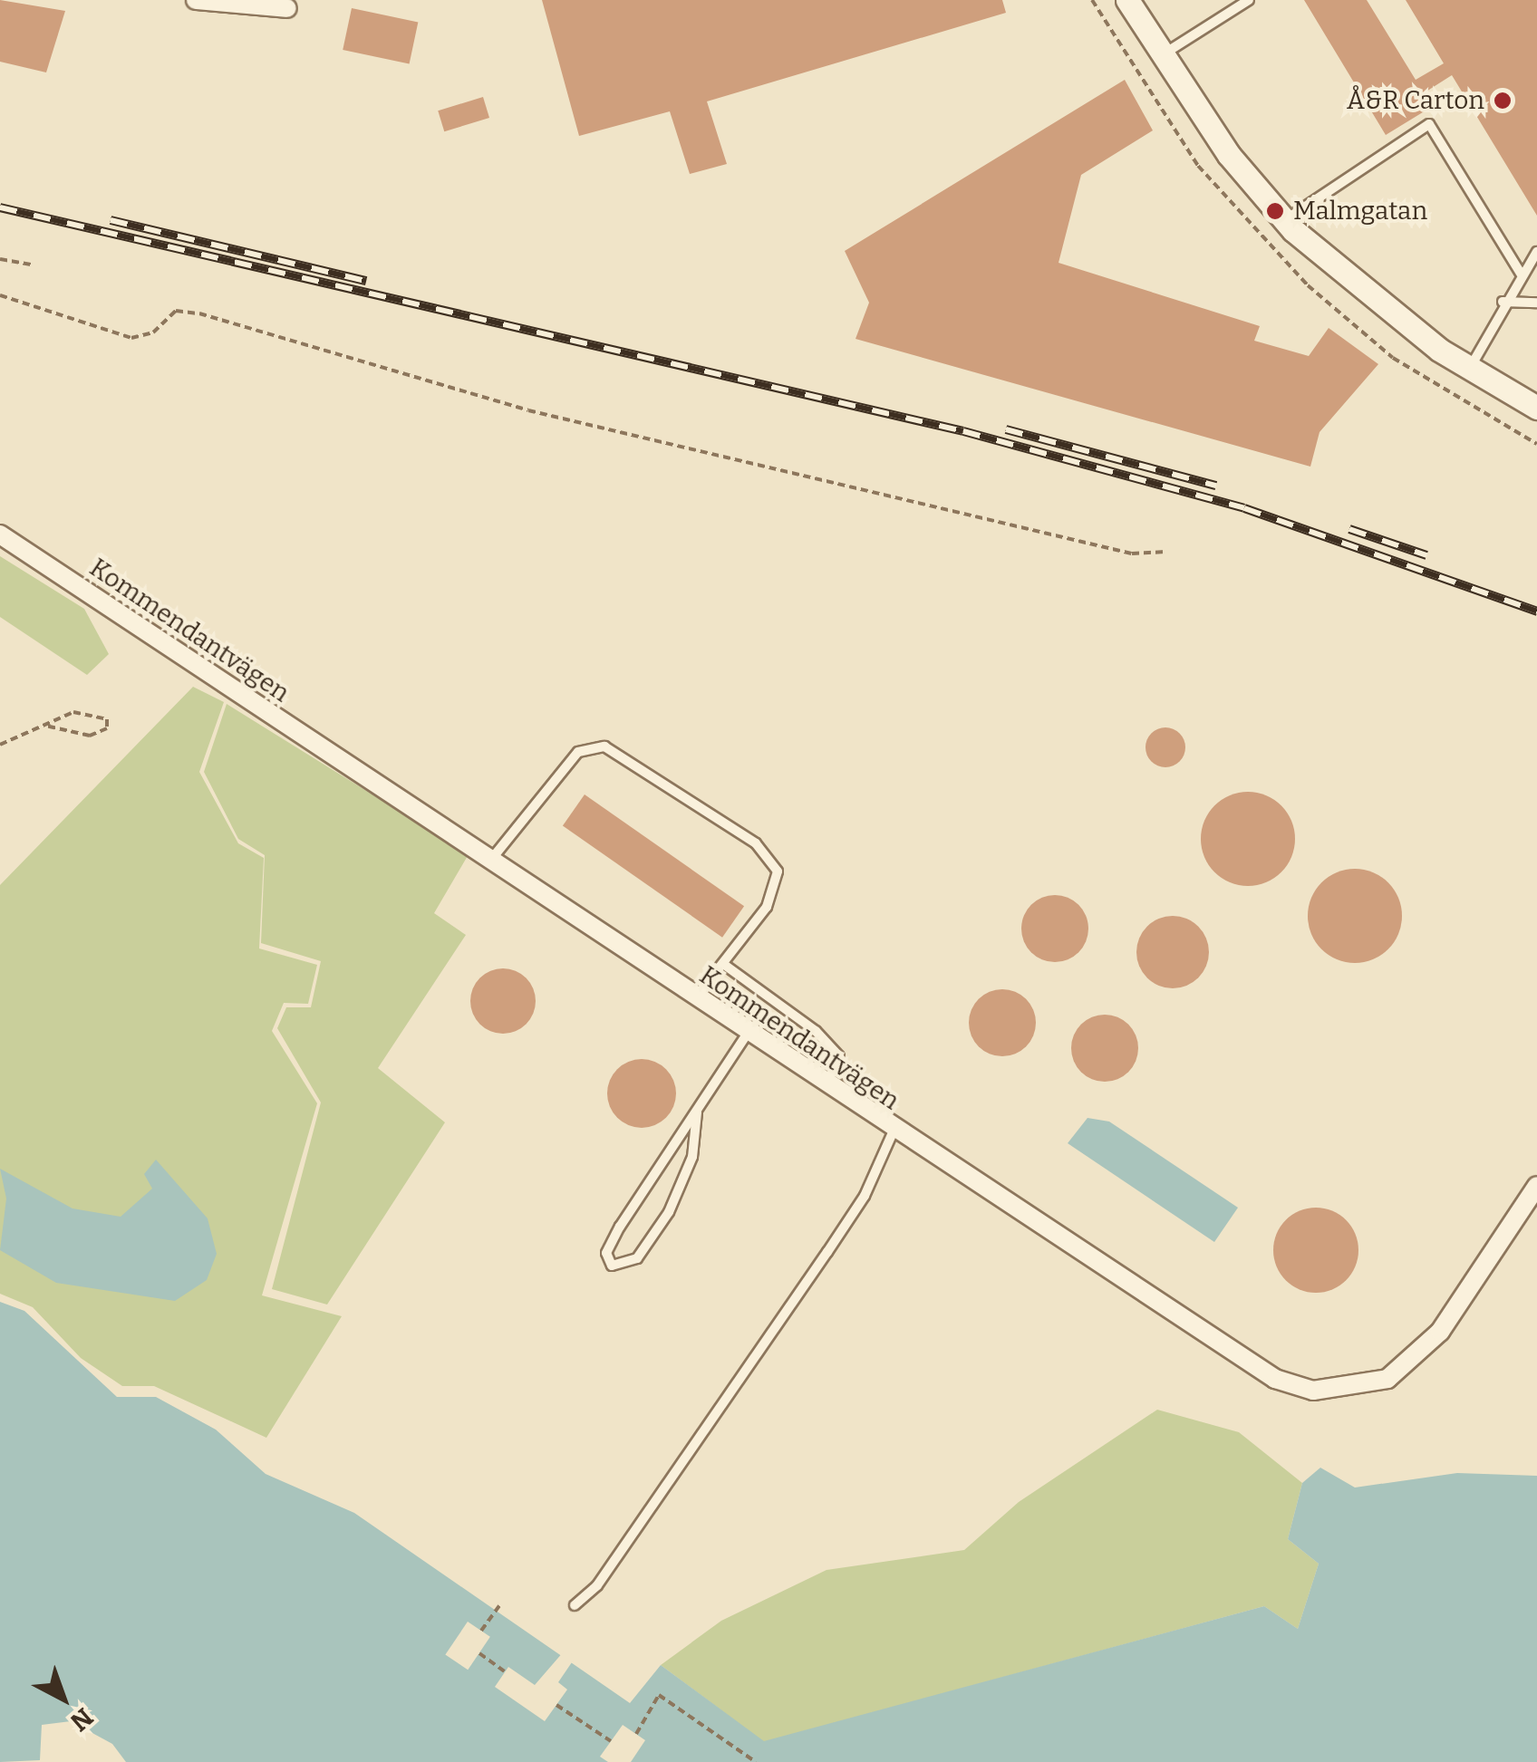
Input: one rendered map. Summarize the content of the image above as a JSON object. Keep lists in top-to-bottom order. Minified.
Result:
{"streets":{"street":["Kommendantvägen"]},"places":["Å&R Carton","Malmgatan"],"north":"bottom right"}
